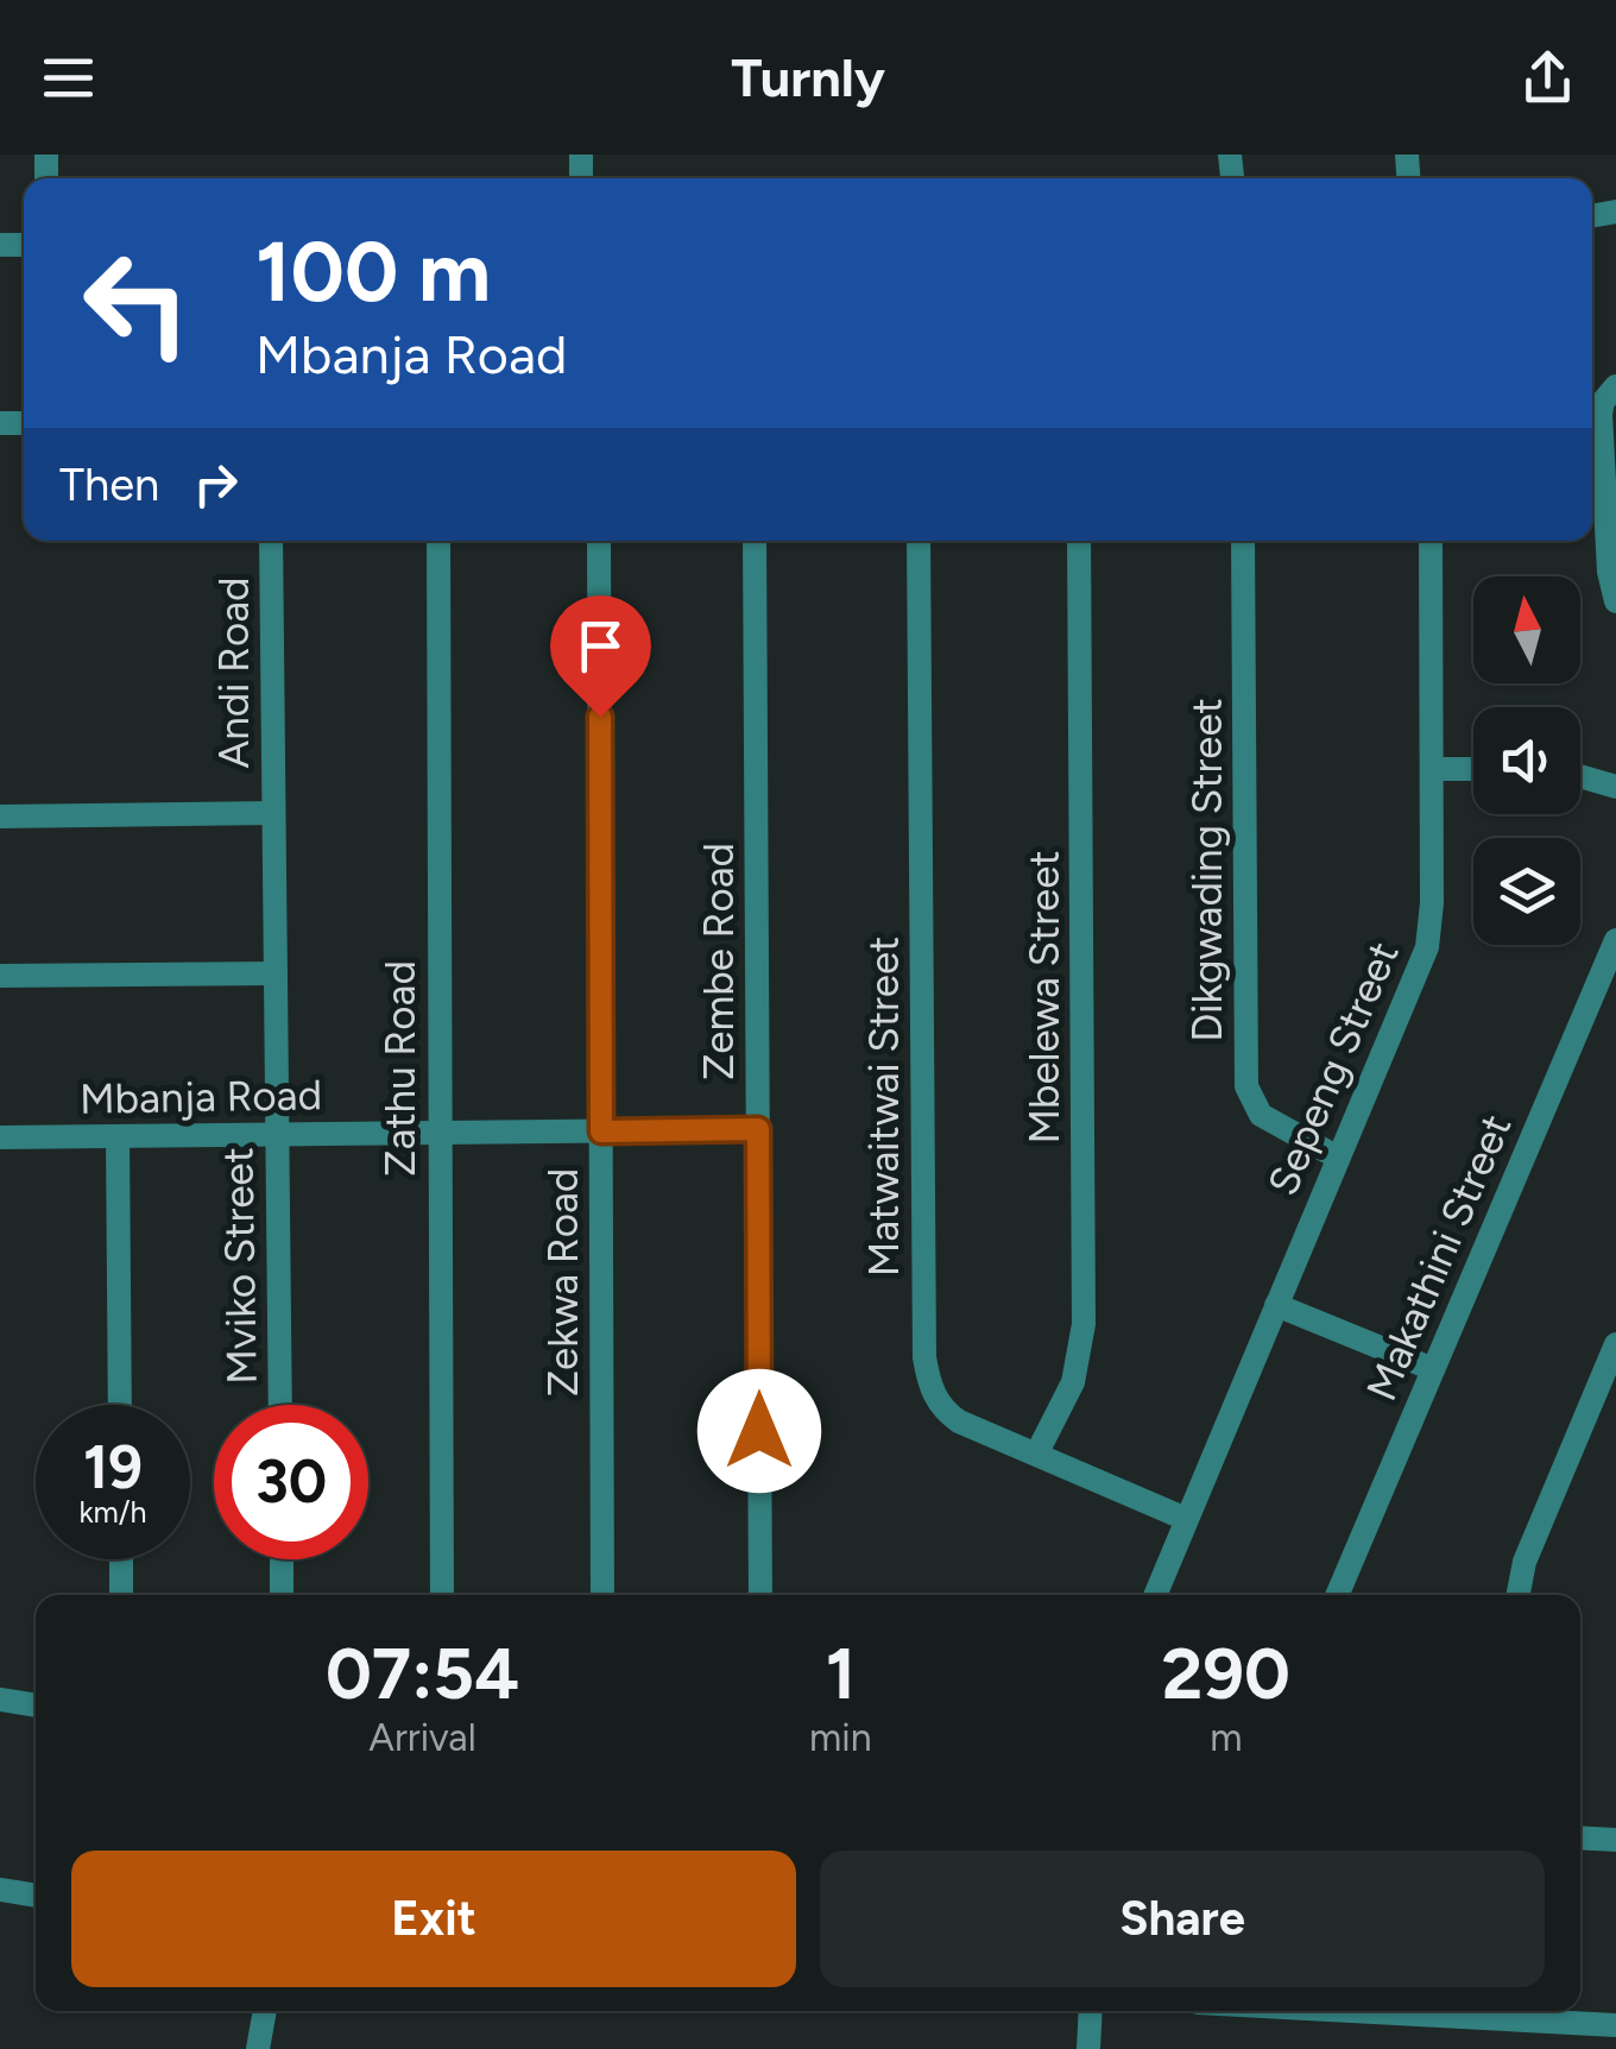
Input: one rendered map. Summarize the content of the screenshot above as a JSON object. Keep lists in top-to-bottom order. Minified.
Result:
{"streets":{"street":["Andi Road","Dikgwading Street","Zembe Road","Mbelewa Street","Zathu Road","Sepeng Street","Mbanja Road","Matwaitwai Street","Makathini Street","Mviko Street","Zekwa Road"]},"crossings":[["Andi Road","Mviko Street"],["Dikgwading Street","Sepeng Street"],["Zembe Road","Mbanja Road"],["Mbelewa Street","Matwaitwai Street"],["Zathu Road","Mbanja Road"],["Sepeng Street","Matwaitwai Street"],["Mbanja Road","Mviko Street"],["Mbanja Road","Zekwa Road"]],"north":"top","page":{"header":"Turnly","turn":["100 m","Mbanja Road"],"then":"Then","speed":"19 km/h","limit":"30","eta":["07:54","Arrival","1","min","290","m"],"buttons":["Exit","Share"]}}
